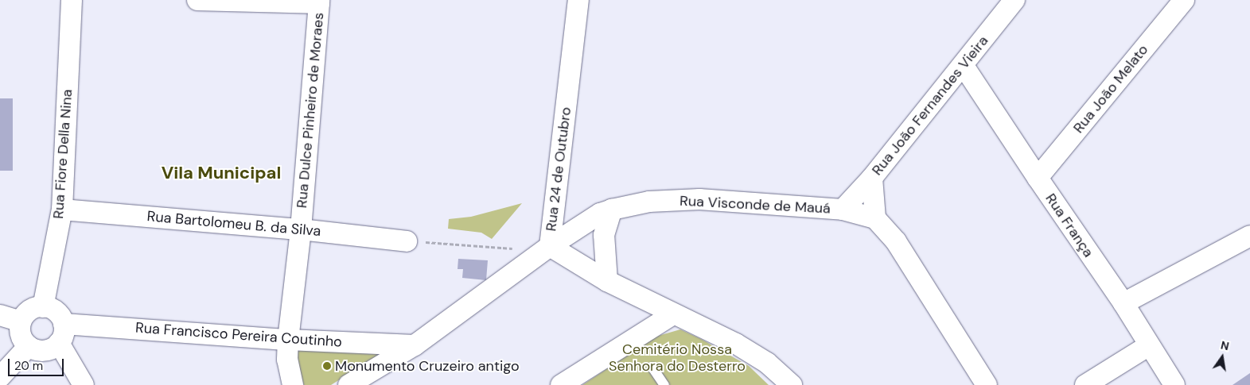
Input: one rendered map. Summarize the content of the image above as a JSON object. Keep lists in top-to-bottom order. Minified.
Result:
{"streets":{"street":["Rua João Melato","Rua João Fernandes Vieira","Rua Dulce Pinheiro de Moraes","Rua Fiore Della Nina","Rua 24 de Outubro","Rua Visconde de Mauá","Rua Bartolomeu B. da Silva","Rua França","Rua Francisco Pereira Coutinho"]},"crossings":[["Rua João Melato","Rua França"],["Rua João Fernandes Vieira","Rua Visconde de Mauá"],["Rua João Fernandes Vieira","Rua França"],["Rua Dulce Pinheiro de Moraes","Rua Bartolomeu B. da Silva"],["Rua Dulce Pinheiro de Moraes","Rua Francisco Pereira Coutinho"],["Rua Fiore Della Nina","Rua Bartolomeu B. da Silva"],["Rua Fiore Della Nina","Rua Francisco Pereira Coutinho"],["Rua 24 de Outubro","Rua Visconde de Mauá"],["Rua Visconde de Mauá","Rua Francisco Pereira Coutinho"]],"districts":["Vila Municipal"],"parks":["Cemitério Nossa Senhora do Desterro"],"places":["Monumento Cruzeiro antigo"],"scale_bar":"20 m","north":"top"}
